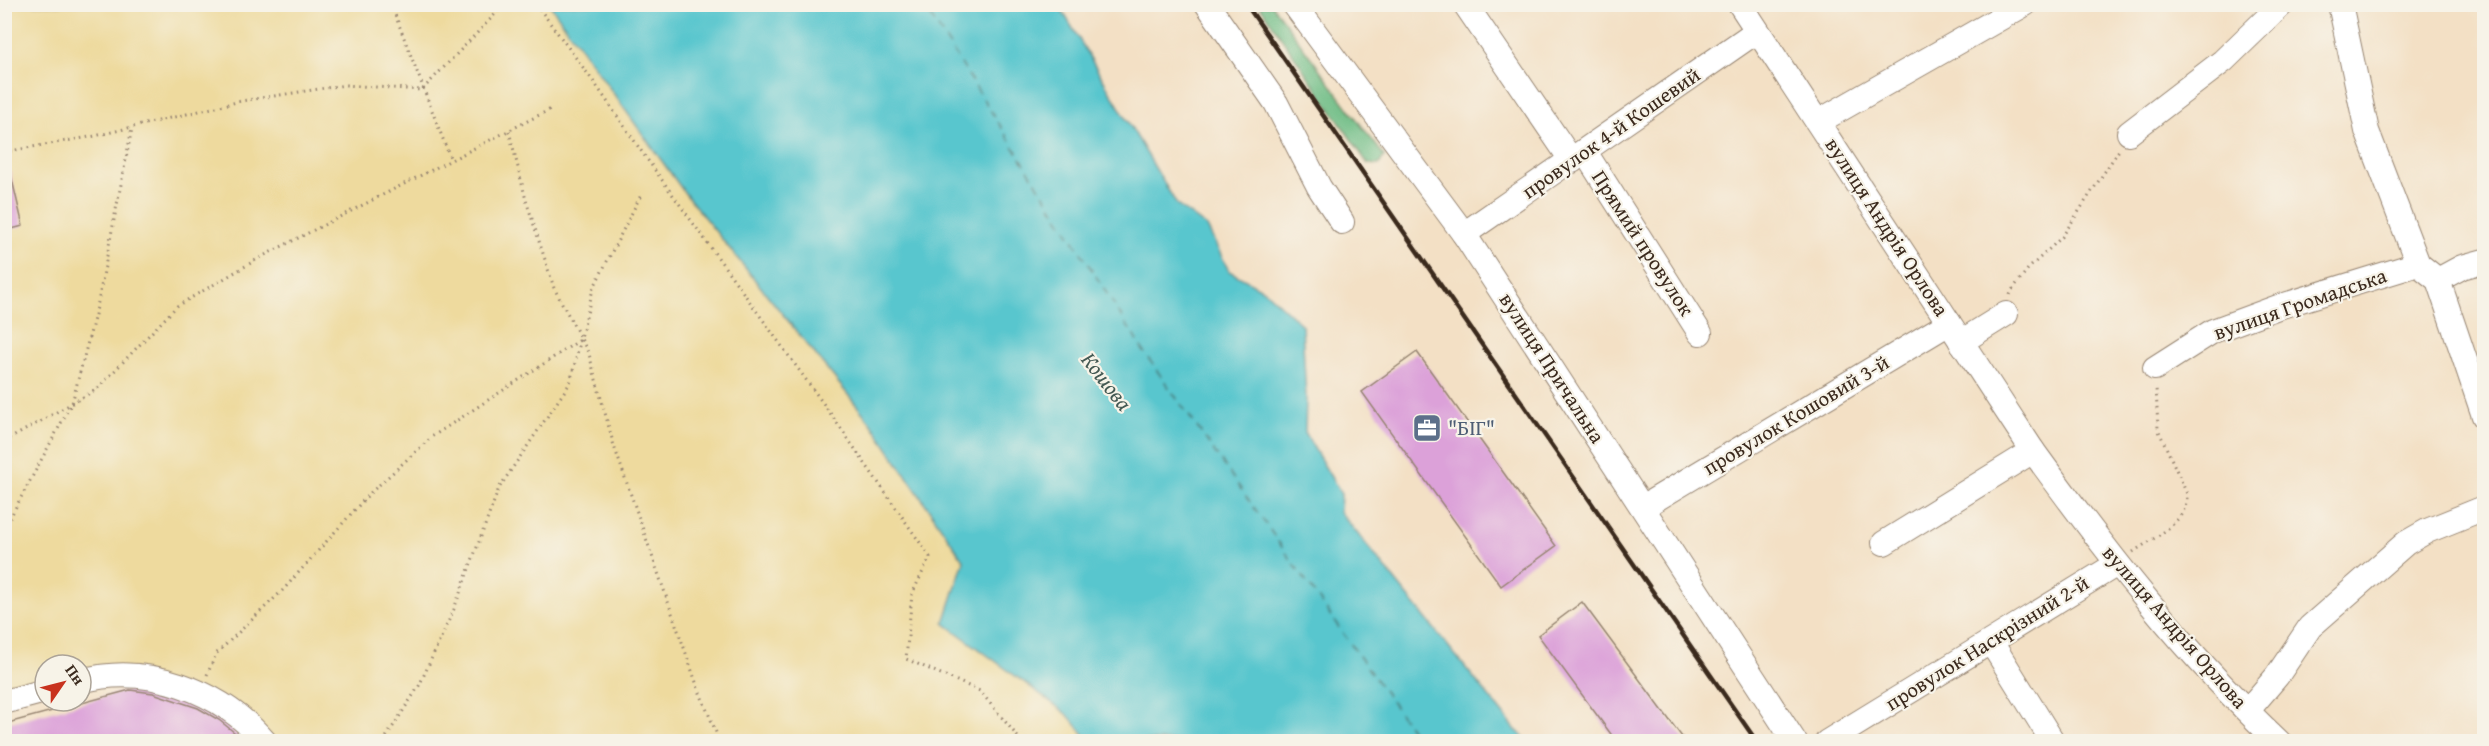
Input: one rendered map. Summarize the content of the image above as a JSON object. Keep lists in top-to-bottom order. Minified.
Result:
{"streets":{"street":["провулок 4-й Кошевий","вулиця Андрія Орлова","Прямий провулок","вулиця Громадська","вулиця Причальна","провулок Кошовий 3-й","провулок Наскрізний 2-й"]},"crossings":[["провулок 4-й Кошевий","вулиця Андрія Орлова"],["провулок 4-й Кошевий","Прямий провулок"],["провулок 4-й Кошевий","вулиця Причальна"],["вулиця Андрія Орлова","провулок Кошовий 3-й"],["вулиця Андрія Орлова","провулок Наскрізний 2-й"],["вулиця Причальна","провулок Кошовий 3-й"]],"water":["Кошова"],"places":{"office":["\"БІГ\""]},"north":"top right"}
